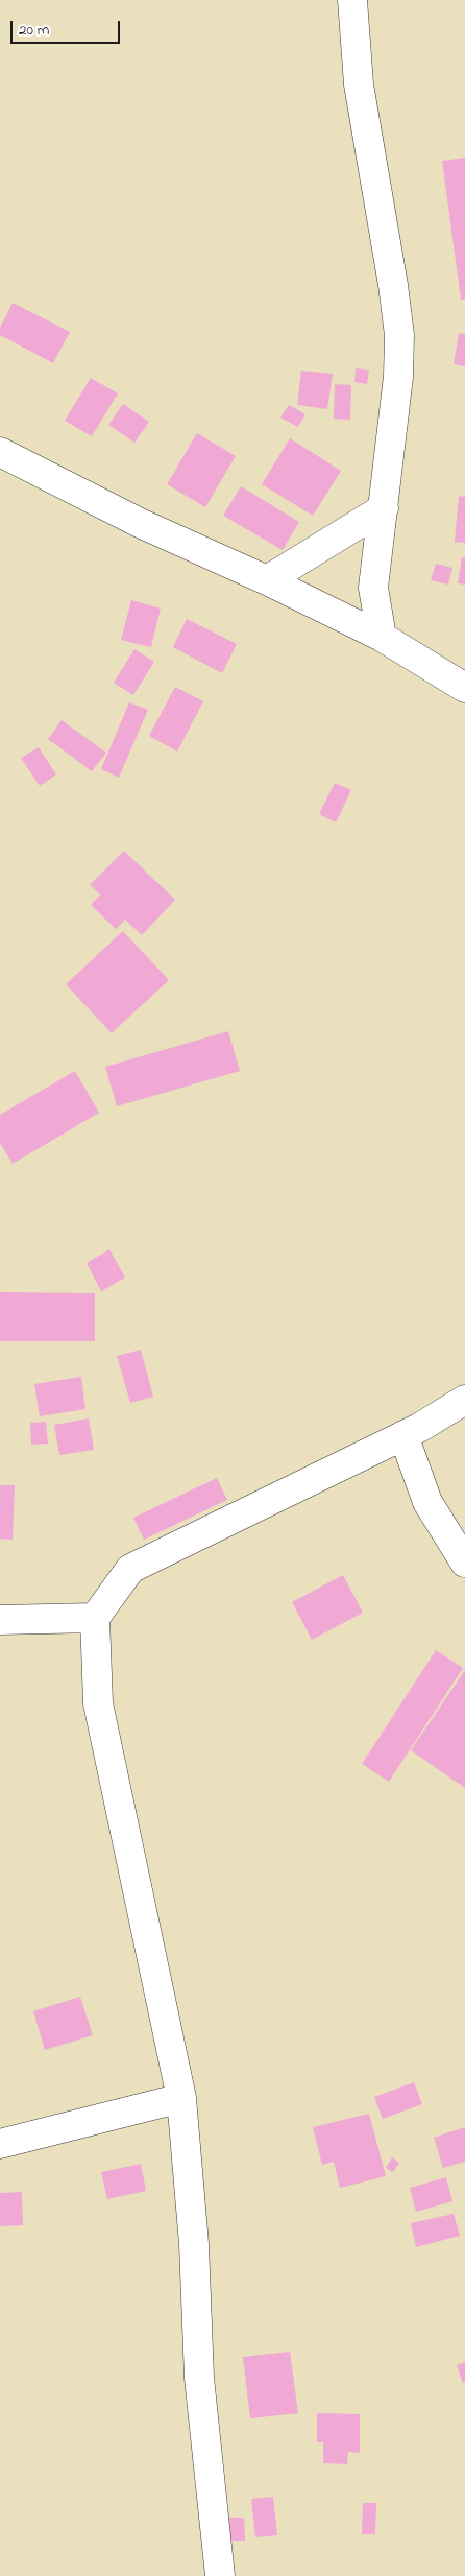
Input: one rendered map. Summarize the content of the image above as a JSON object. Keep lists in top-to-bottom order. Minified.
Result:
{"scale_bar":"20 m"}
